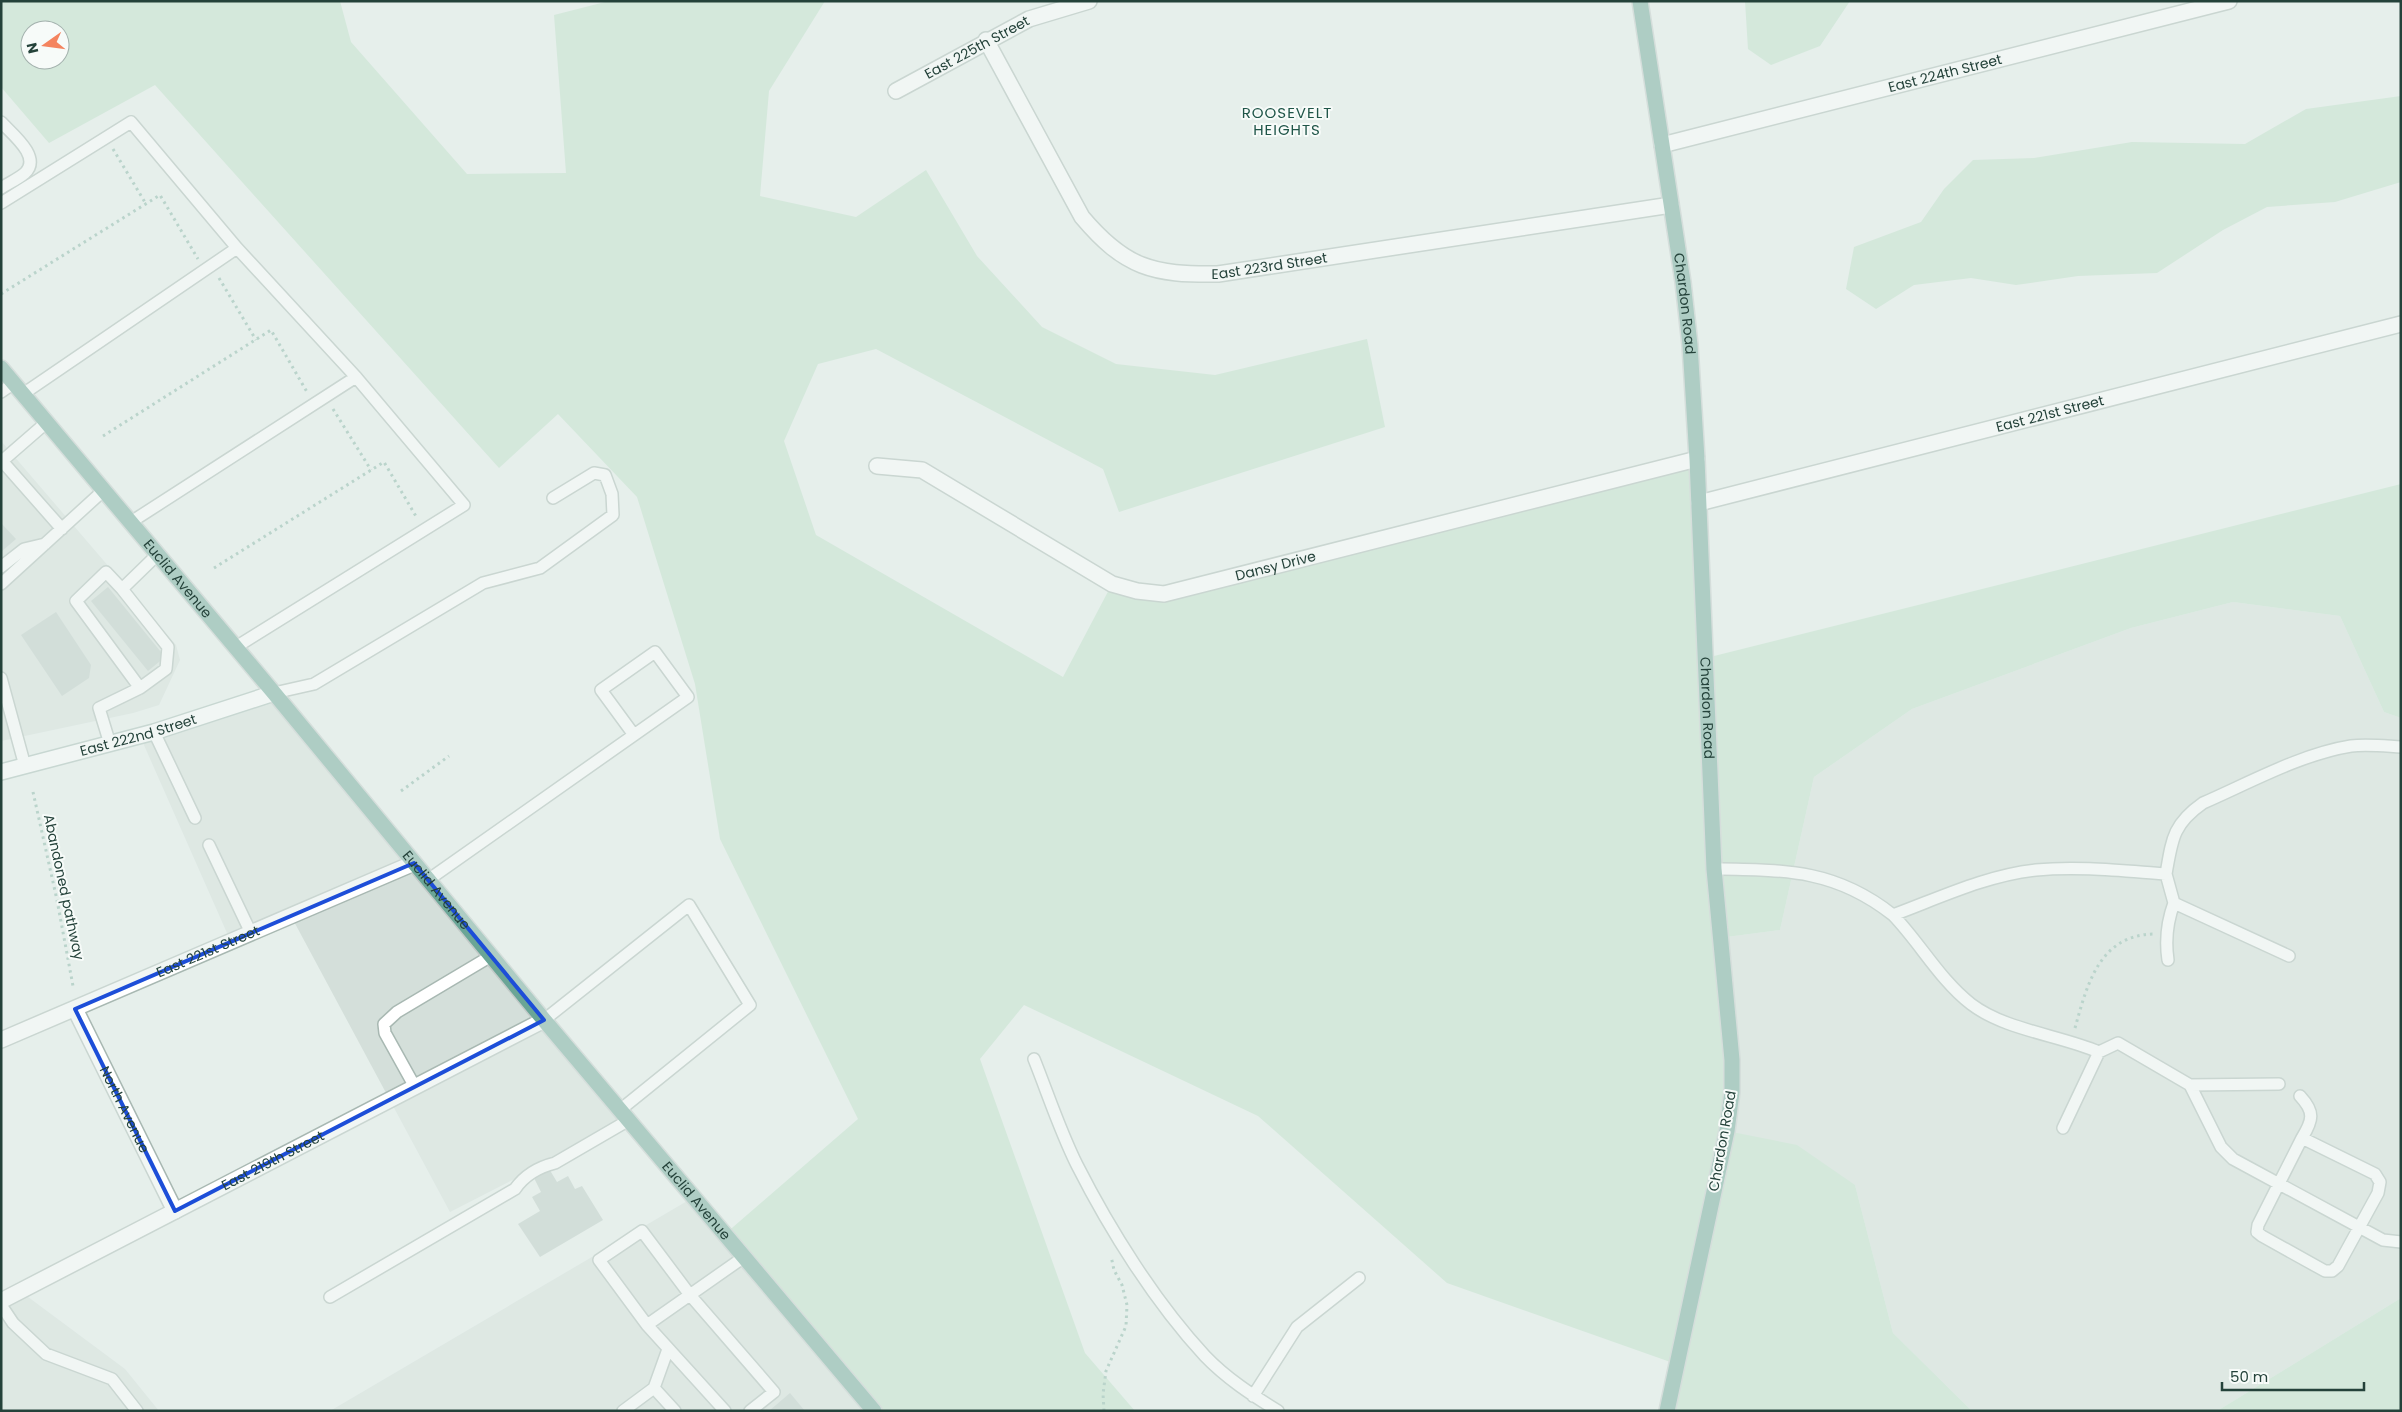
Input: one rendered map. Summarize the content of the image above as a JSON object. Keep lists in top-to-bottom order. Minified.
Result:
{"streets":{"main road":["Chardon Road","Euclid Avenue"],"street":["East 225th Street","East 224th Street","East 223rd Street","East 221st Street","Dansy Drive","East 222nd Street","North Avenue","East 219th Street"],"path":["Abandoned pathway"]},"crossings":[["East 225th Street","East 223rd Street"],["East 224th Street","Chardon Road"],["East 223rd Street","Chardon Road"],["Chardon Road","East 221st Street"],["Chardon Road","Dansy Drive"],["East 221st Street","Euclid Avenue"],["East 221st Street","North Avenue"],["Euclid Avenue","East 222nd Street"],["Euclid Avenue","East 219th Street"],["North Avenue","East 219th Street"]],"districts":["ROOSEVELT HEIGHTS"],"scale_bar":"50 m","north":"left"}
